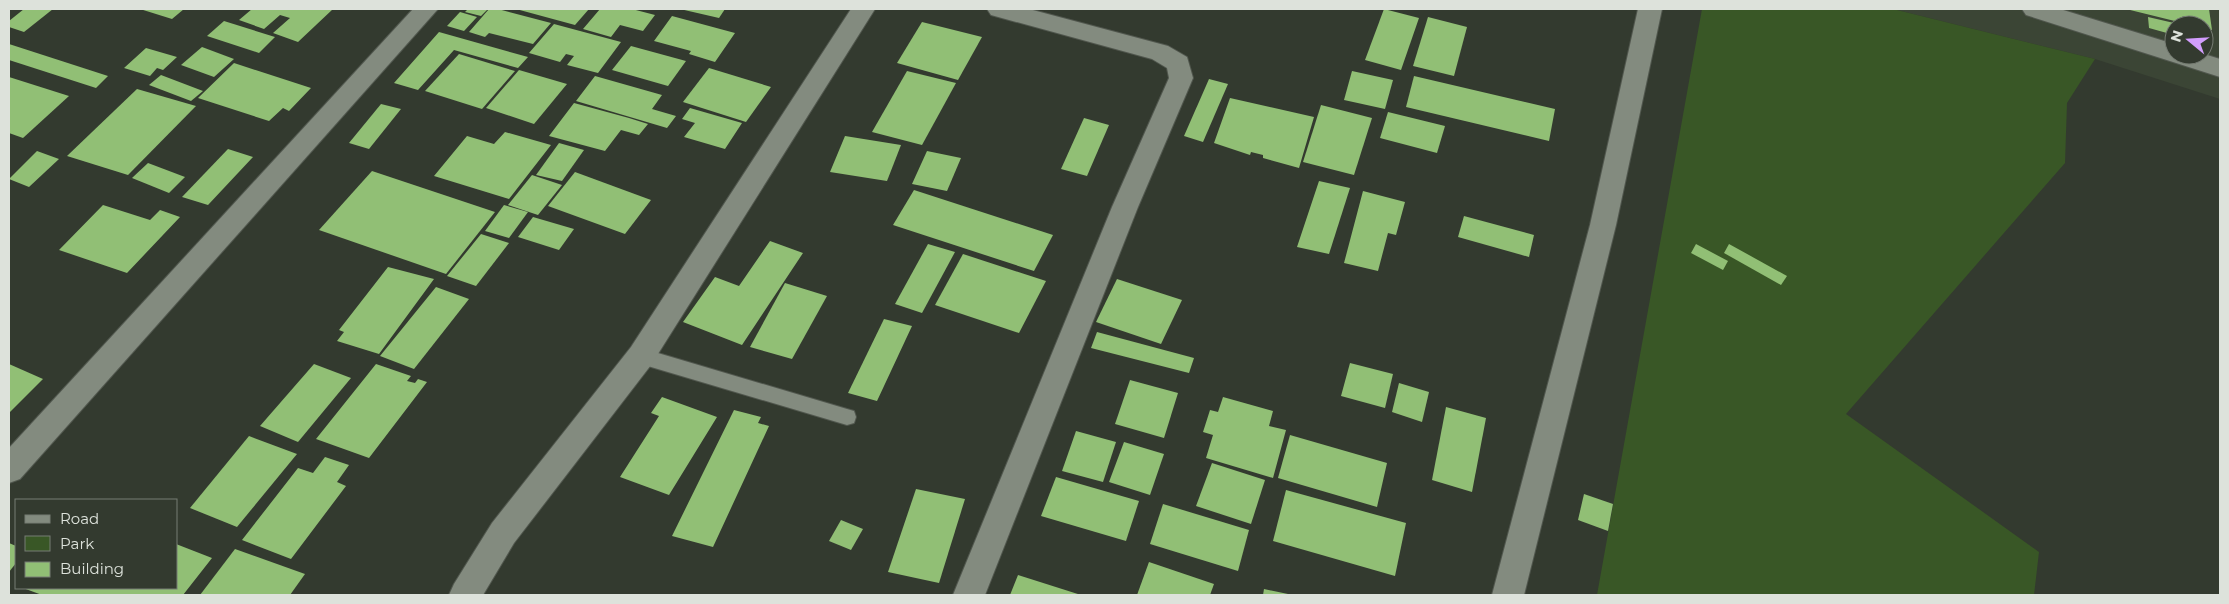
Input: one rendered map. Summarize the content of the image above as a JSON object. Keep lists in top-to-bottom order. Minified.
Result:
{"legend":["Road","Park","Building"],"north":"left"}
